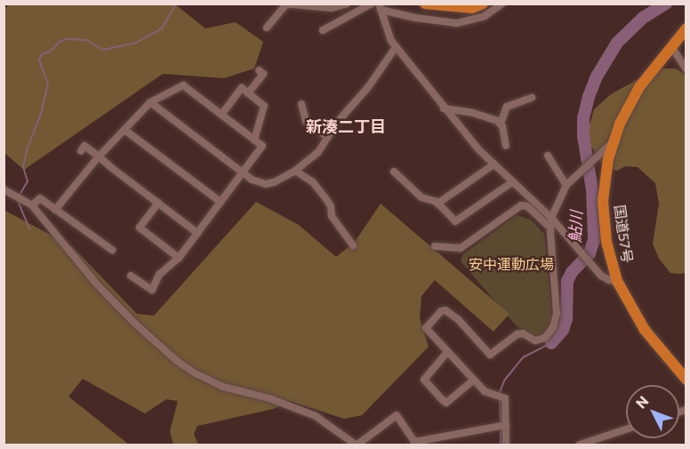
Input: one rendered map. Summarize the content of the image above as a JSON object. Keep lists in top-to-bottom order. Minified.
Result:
{"streets":{"highway":["国道57号"]},"districts":["新湊二丁目"],"water":["鮎川"],"parks":["安中運動広場"],"north":"top left"}
